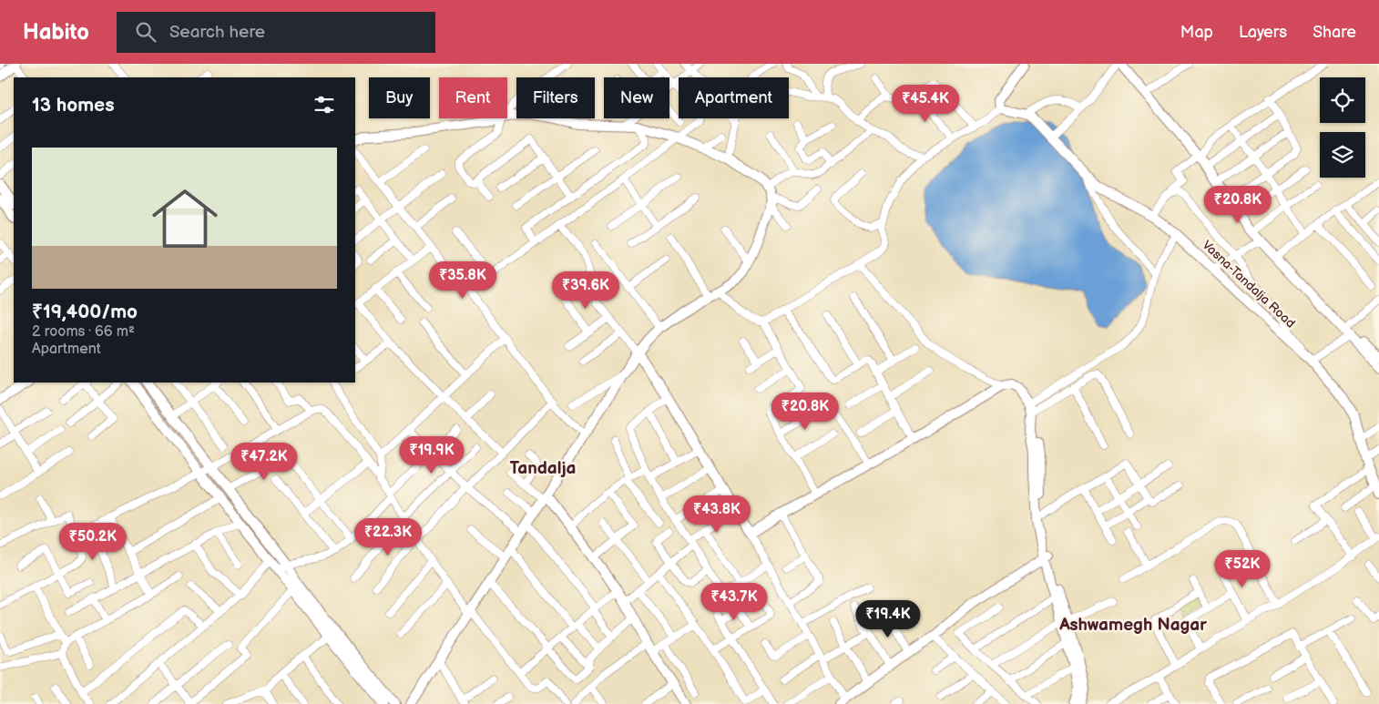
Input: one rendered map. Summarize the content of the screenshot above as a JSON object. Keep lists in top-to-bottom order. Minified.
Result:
{"streets":{"street":["Vasna-Tandalja Road"]},"districts":["Tandalja","Ashwamegh Nagar"],"page":{"header":"Habito","search":"Search here","nav":["Map","Layers","Share"],"chip":["Buy","Rent","Filters","New","Apartment"],"heading":"13 homes","price":["₹45.4K","₹20.8K","₹35.8K","₹39.6K","₹20.8K","₹19.9K","₹47.2K","₹43.8K","₹22.3K","₹50.2K","₹52K","₹43.7K","₹19.4K"],"list":[{"name":"₹19,400/mo","note":"2 rooms · 66 m² · Apartment"}]}}
